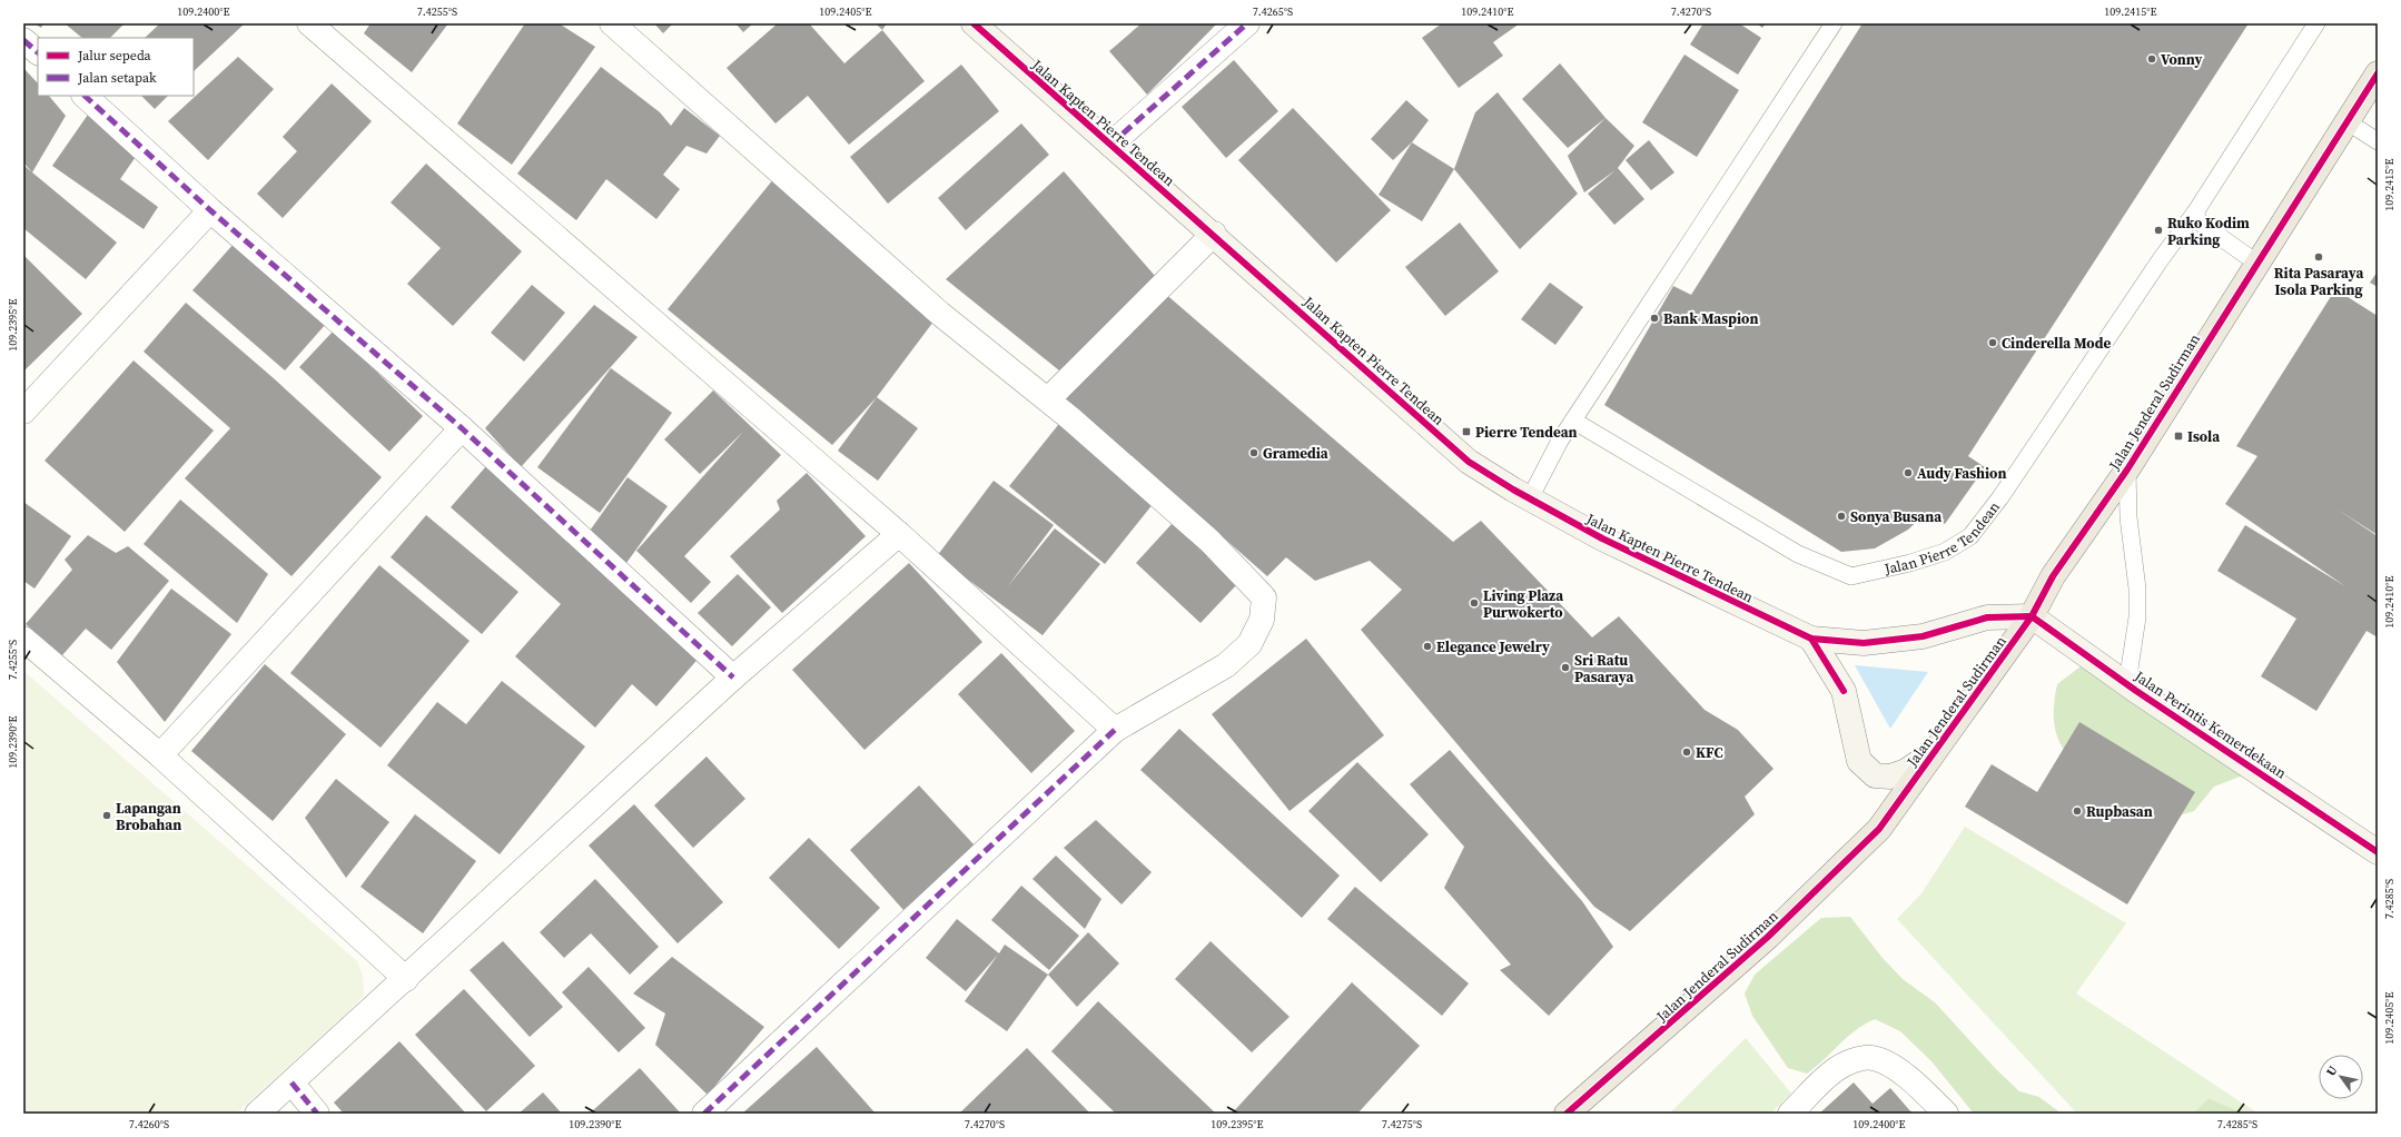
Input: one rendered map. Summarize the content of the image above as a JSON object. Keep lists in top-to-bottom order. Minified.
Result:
{"streets":{"main road":["Jalan Kapten Pierre Tendean","Jalan Jenderal Sudirman","Jalan Perintis Kemerdekaan"],"lane":["Jalan Pierre Tendean"]},"crossings":[["Jalan Jenderal Sudirman","Jalan Perintis Kemerdekaan"]],"places":{"other":["Vonny","Ruko Kodim Parking","Rita Pasaraya Isola Parking","Bank Maspion","Cinderella Mode","Gramedia","Audy Fashion","Sonya Busana","Living Plaza Purwokerto","Elegance Jewelry","Sri Ratu Pasaraya","KFC","Rupbasan","Lapangan Brobahan"],"transit":["Pierre Tendean","Isola"]},"legend":["Jalur sepeda","Jalan setapak"],"north":"top left","coordinates":["109.2400°E","7.4255°S","109.2405°E","7.4265°S","109.2410°E","7.4270°S","109.2415°E","109.2395°E","109.2390°E","7.4285°S","7.4260°S","7.4275°S"]}
